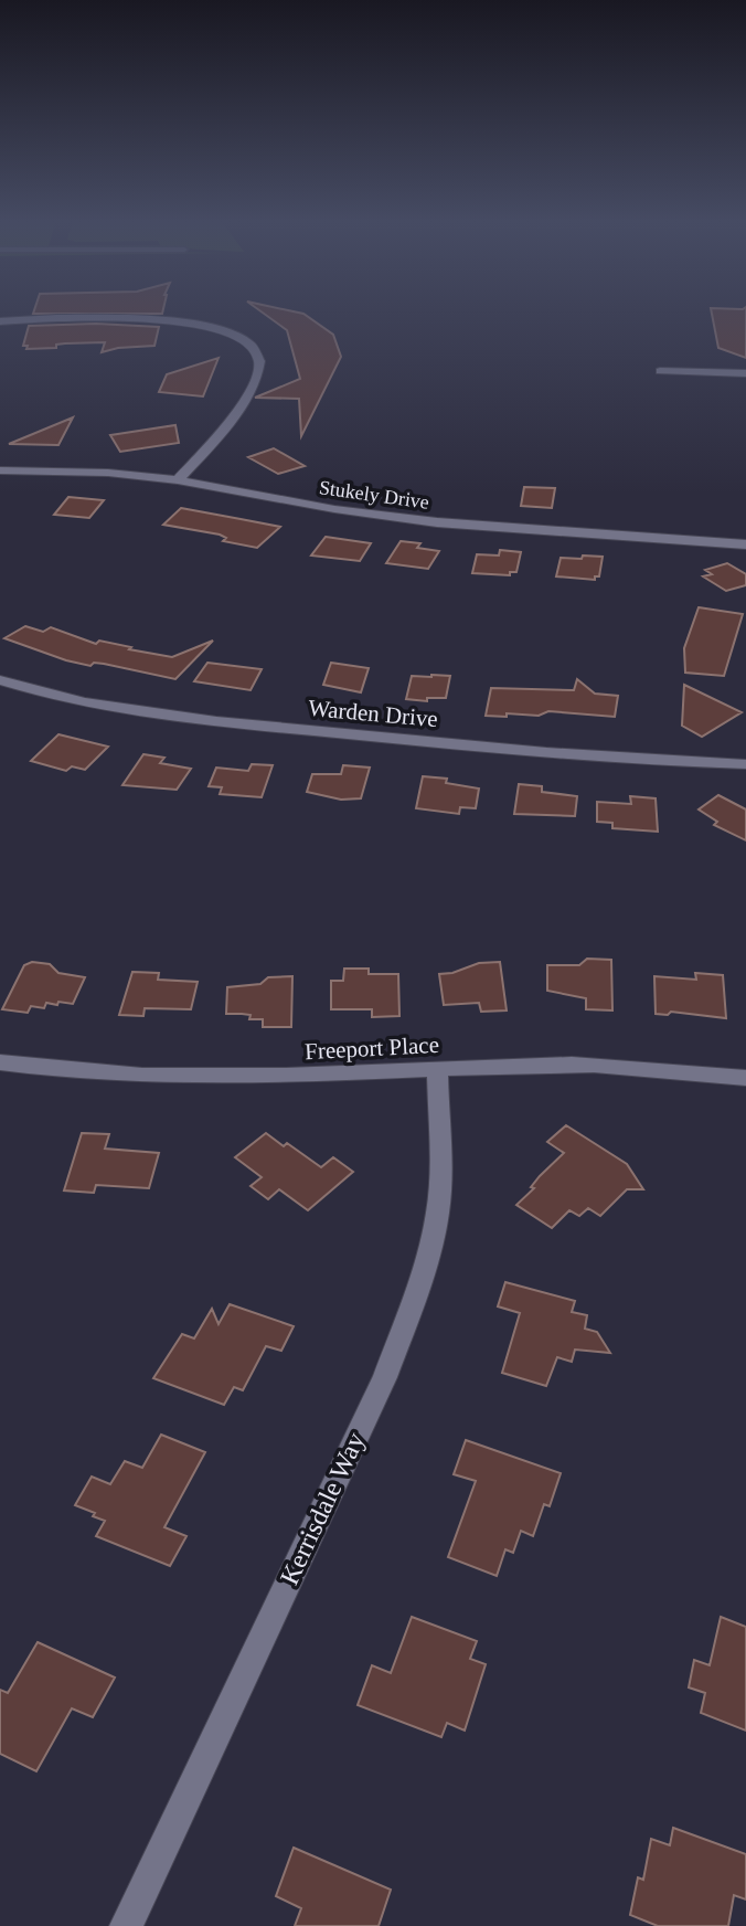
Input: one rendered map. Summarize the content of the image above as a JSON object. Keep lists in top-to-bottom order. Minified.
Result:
{"streets":{"street":["Stukely Drive","Warden Drive","Freeport Place","Kerrisdale Way"]},"crossings":[["Freeport Place","Kerrisdale Way"]]}
